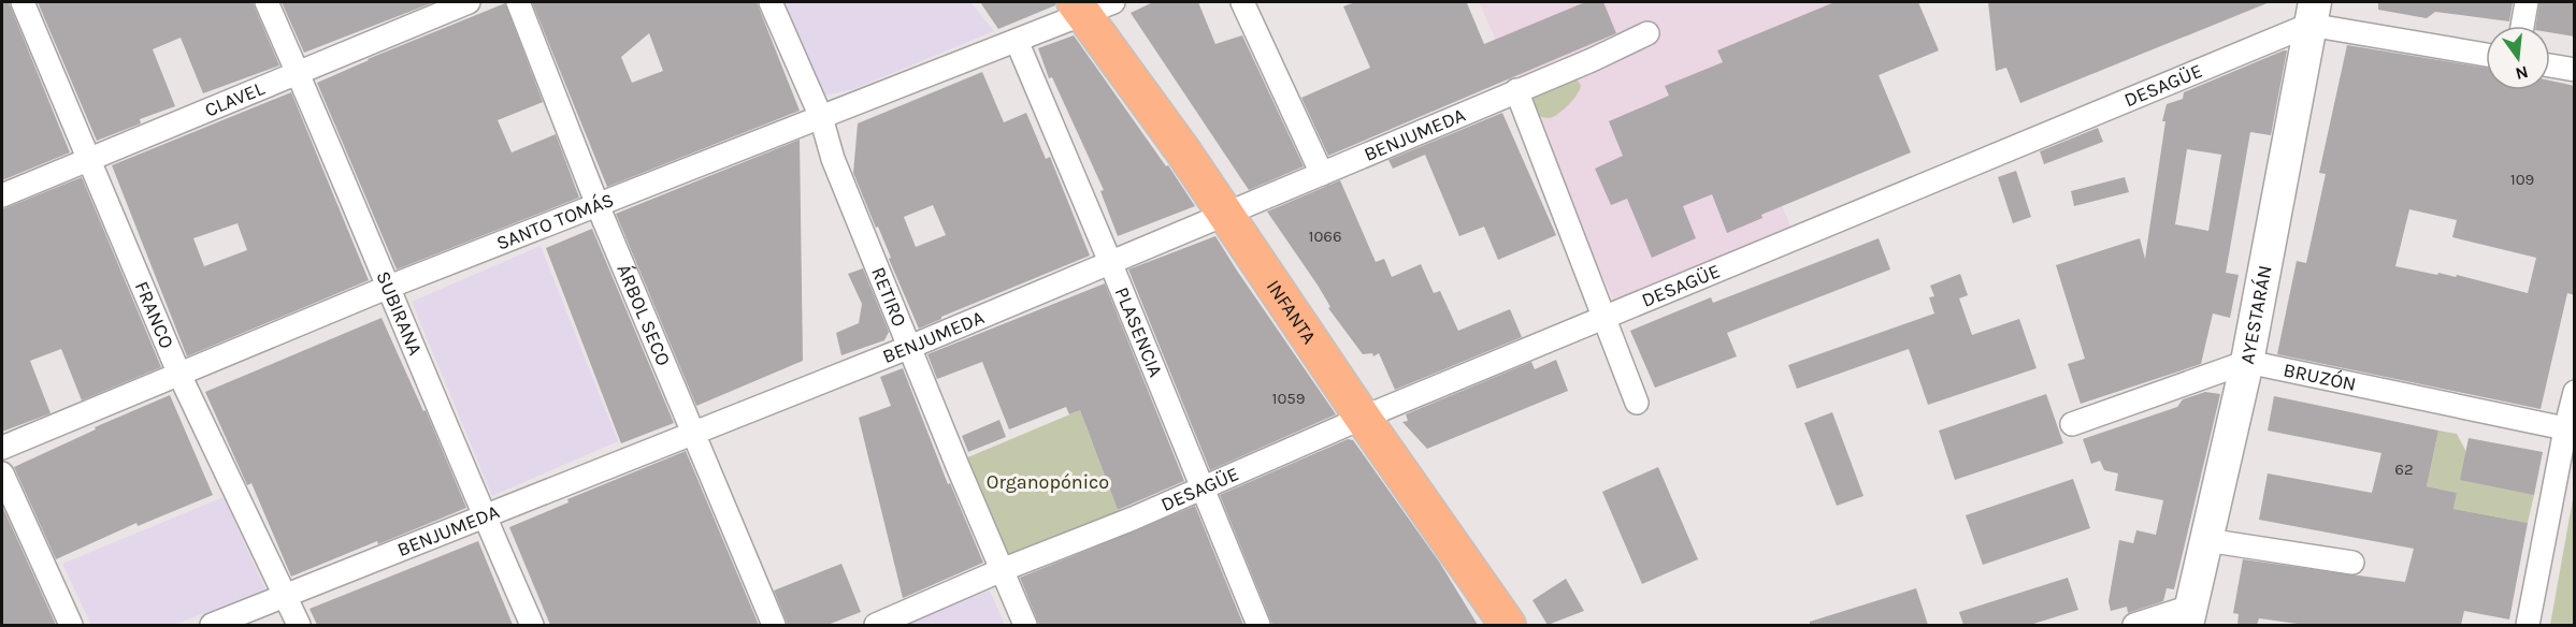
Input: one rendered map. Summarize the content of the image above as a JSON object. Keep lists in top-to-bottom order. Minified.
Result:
{"streets":{"main road":["INFANTA","AYESTARÁN"],"street":["DESAGÜE","CLAVEL","BENJUMEDA","SANTO TOMÁS","RETIRO","SUBIRANA","ÁRBOL SECO","FRANCO","PLASENCIA","BRUZÓN"]},"crossings":[["DESAGÜE","RETIRO"],["DESAGÜE","INFANTA"],["DESAGÜE","AYESTARÁN"],["DESAGÜE","PLASENCIA"],["CLAVEL","SUBIRANA"],["CLAVEL","FRANCO"],["BENJUMEDA","RETIRO"],["BENJUMEDA","INFANTA"],["BENJUMEDA","SUBIRANA"],["BENJUMEDA","ÁRBOL SECO"],["BENJUMEDA","FRANCO"],["BENJUMEDA","PLASENCIA"],["SANTO TOMÁS","RETIRO"],["SANTO TOMÁS","INFANTA"],["SANTO TOMÁS","SUBIRANA"],["SANTO TOMÁS","ÁRBOL SECO"],["SANTO TOMÁS","FRANCO"],["SANTO TOMÁS","PLASENCIA"],["AYESTARÁN","BRUZÓN"]],"parks":["Organopónico"],"house_numbers":["109","1066","1059","62"],"north":"bottom"}
